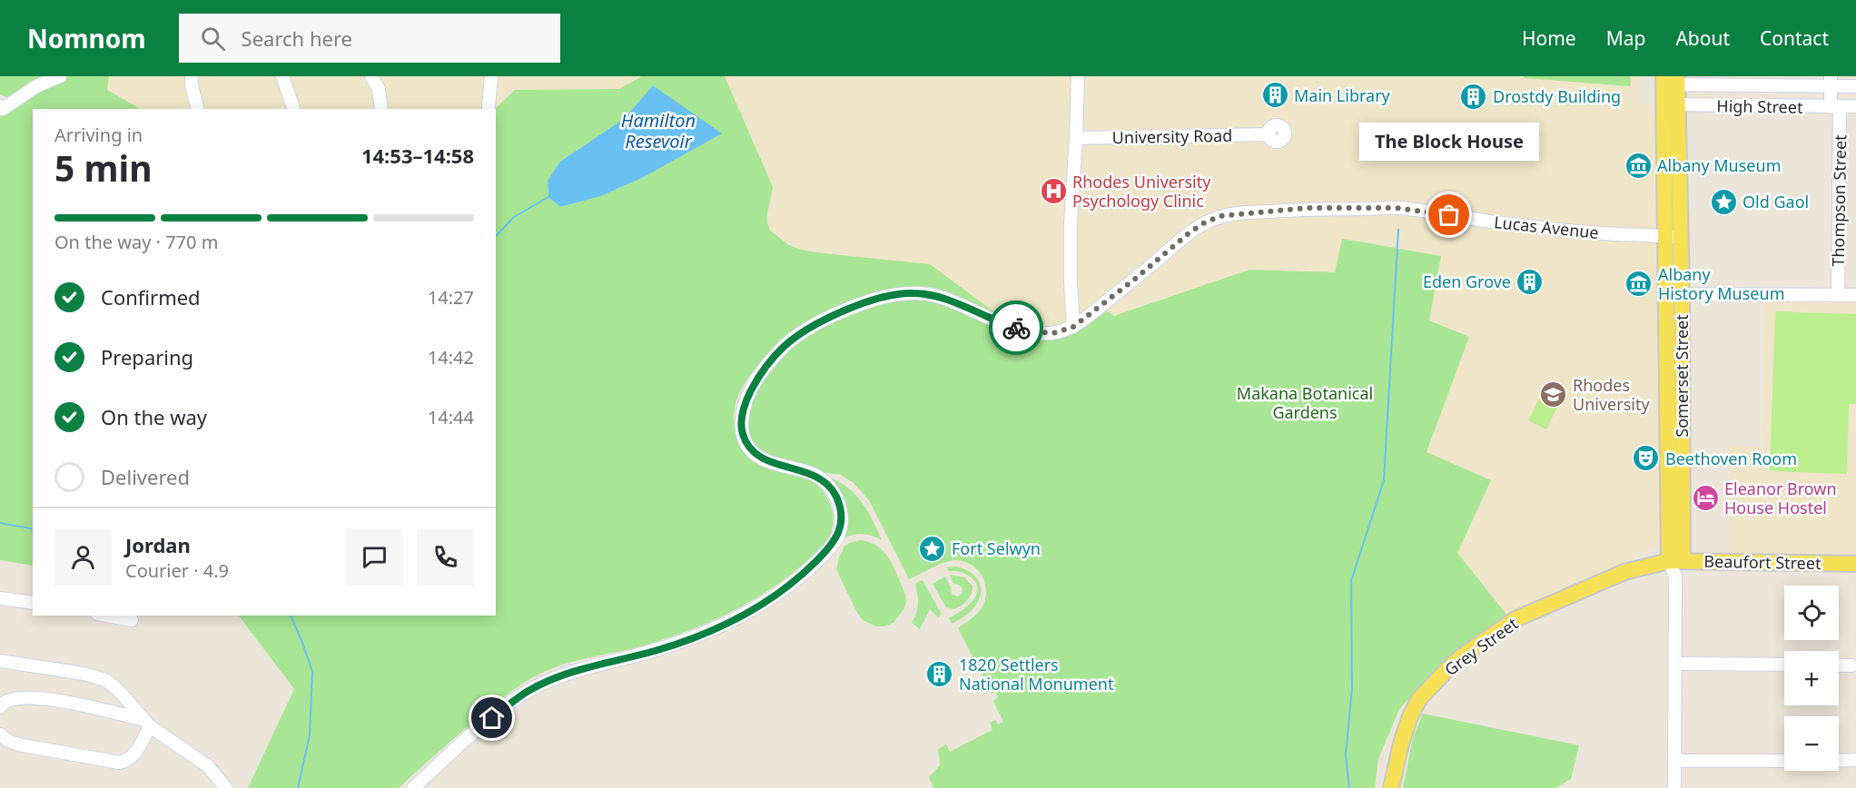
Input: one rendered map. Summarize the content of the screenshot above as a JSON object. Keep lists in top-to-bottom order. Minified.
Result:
{"streets":{"main road":["Somerset Street","Beaufort Street","Grey Street"],"street":["High Street","University Road","Thompson Street","Lucas Avenue"]},"crossings":[["High Street","Thompson Street"],["High Street","Somerset Street"],["Lucas Avenue","Somerset Street"],["Somerset Street","Beaufort Street"],["Somerset Street","Grey Street"],["Beaufort Street","Grey Street"]],"water":["Hamilton Resevoir"],"parks":["Makana Botanical Gardens"],"places":{"building":["Main Library","Drostdy Building","Eden Grove","1820 Settlers National Monument"],"museum":["Albany Museum","Albany History Museum"],"hospital":["Rhodes University Psychology Clinic"],"place":["Old Gaol","Fort Selwyn"],"other":["The Block House"],"school or university":["Rhodes University"],"theatre":["Beethoven Room"],"hotel":["Eleanor Brown House Hostel"]},"page":{"header":"Nomnom","search":"Search here","nav":["Home","Map","About","Contact"],"heading":["5 min","Arriving in","14:53–14:58"],"panel":["Jordan","Courier · 4.9"],"bubble":"The Block House","bar":"On the way · 770 m","list":[["Confirmed","14:27"],["Preparing","14:42"],["On the way","14:44"],"Delivered"],"map_buttons":["+","−"]}}
